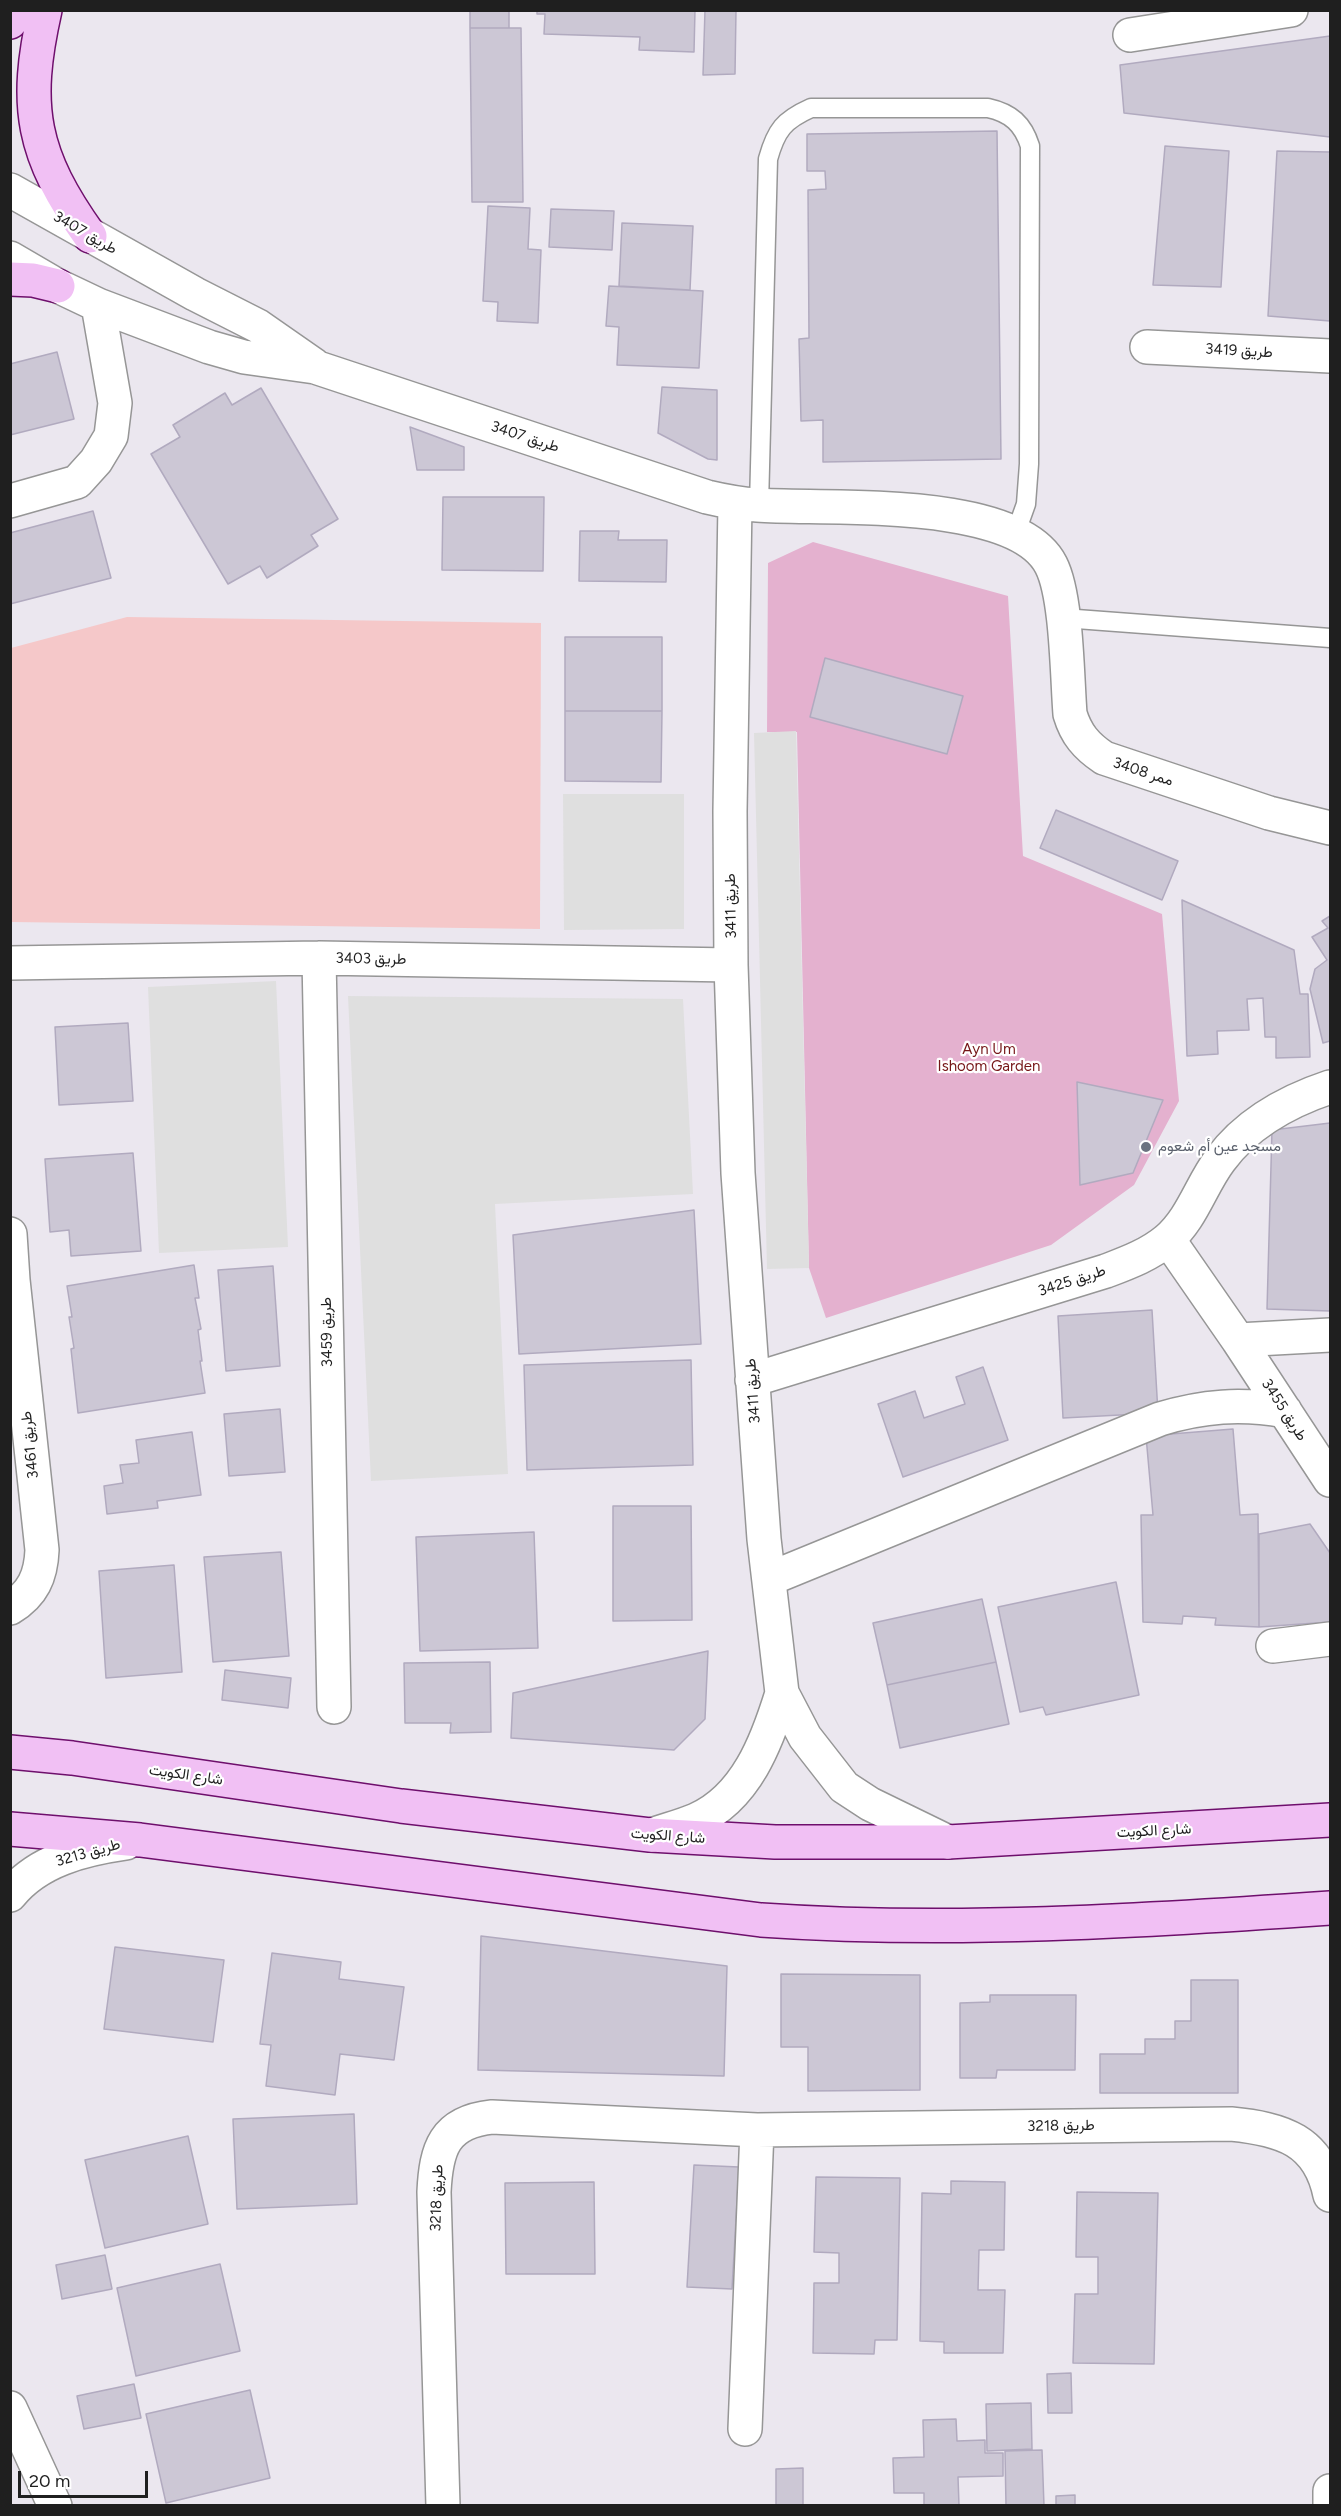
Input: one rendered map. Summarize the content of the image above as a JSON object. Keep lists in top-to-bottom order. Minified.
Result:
{"streets":{"main road":["شارع الكويت"],"street":["طريق 3407","طريق 3419","ممر 3408","طريق 3411","طريق 3403","طريق 3425","طريق 3459","طريق 3455","طريق 3461","طريق 3213","طريق 3218"]},"crossings":[["طريق 3407","طريق 3411"],["طريق 3411","طريق 3403"],["طريق 3411","طريق 3425"],["طريق 3411","شارع الكويت"],["طريق 3403","طريق 3459"],["طريق 3425","طريق 3455"]],"parks":["Ayn Um Ishoom Garden"],"places":["مسجد عين أم شعوم"],"scale_bar":"20 m"}
